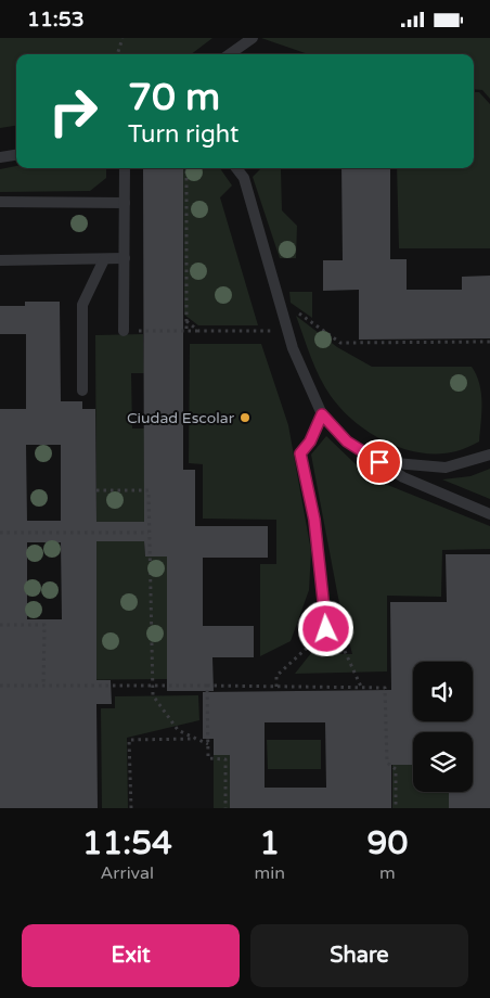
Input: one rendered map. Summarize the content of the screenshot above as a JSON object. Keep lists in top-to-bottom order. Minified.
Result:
{"places":["Ciudad Escolar"],"page":{"status":"11:53","turn":["70 m","Turn right"],"eta":["11:54","Arrival","1","min","90","m"],"buttons":["Exit","Share"]}}
